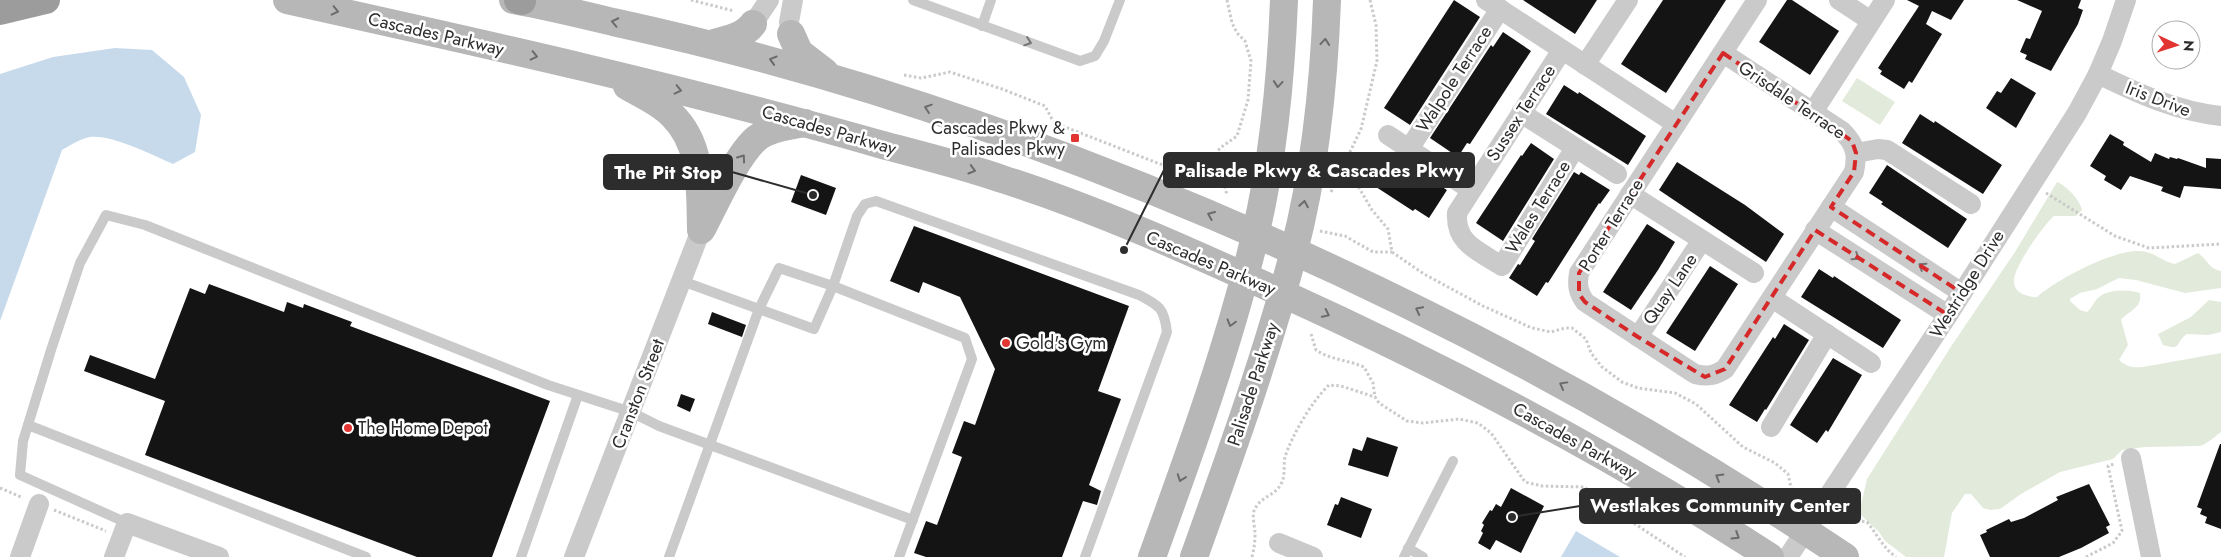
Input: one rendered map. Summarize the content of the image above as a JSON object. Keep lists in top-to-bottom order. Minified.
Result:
{"streets":{"main road":["Cascades Parkway","Palisade Parkway"],"street":["Walpole Terrace","Iris Drive","Grisdale Terrace","Sussex Terrace","Wales Terrace","Porter Terrace","Westridge Drive","Quay Lane","Cranston Street"]},"crossings":[["Cascades Parkway","Palisade Parkway"],["Walpole Terrace","Sussex Terrace"],["Iris Drive","Westridge Drive"],["Grisdale Terrace","Porter Terrace"],["Sussex Terrace","Wales Terrace"],["Porter Terrace","Quay Lane"]],"places":{"transit":["Cascades Pkwy & Palisades Pkwy"],"other":["The Pit Stop","Palisade Pkwy & Cascades Pkwy","Gold's Gym","The Home Depot","Westlakes Community Center"]},"north":"right"}
